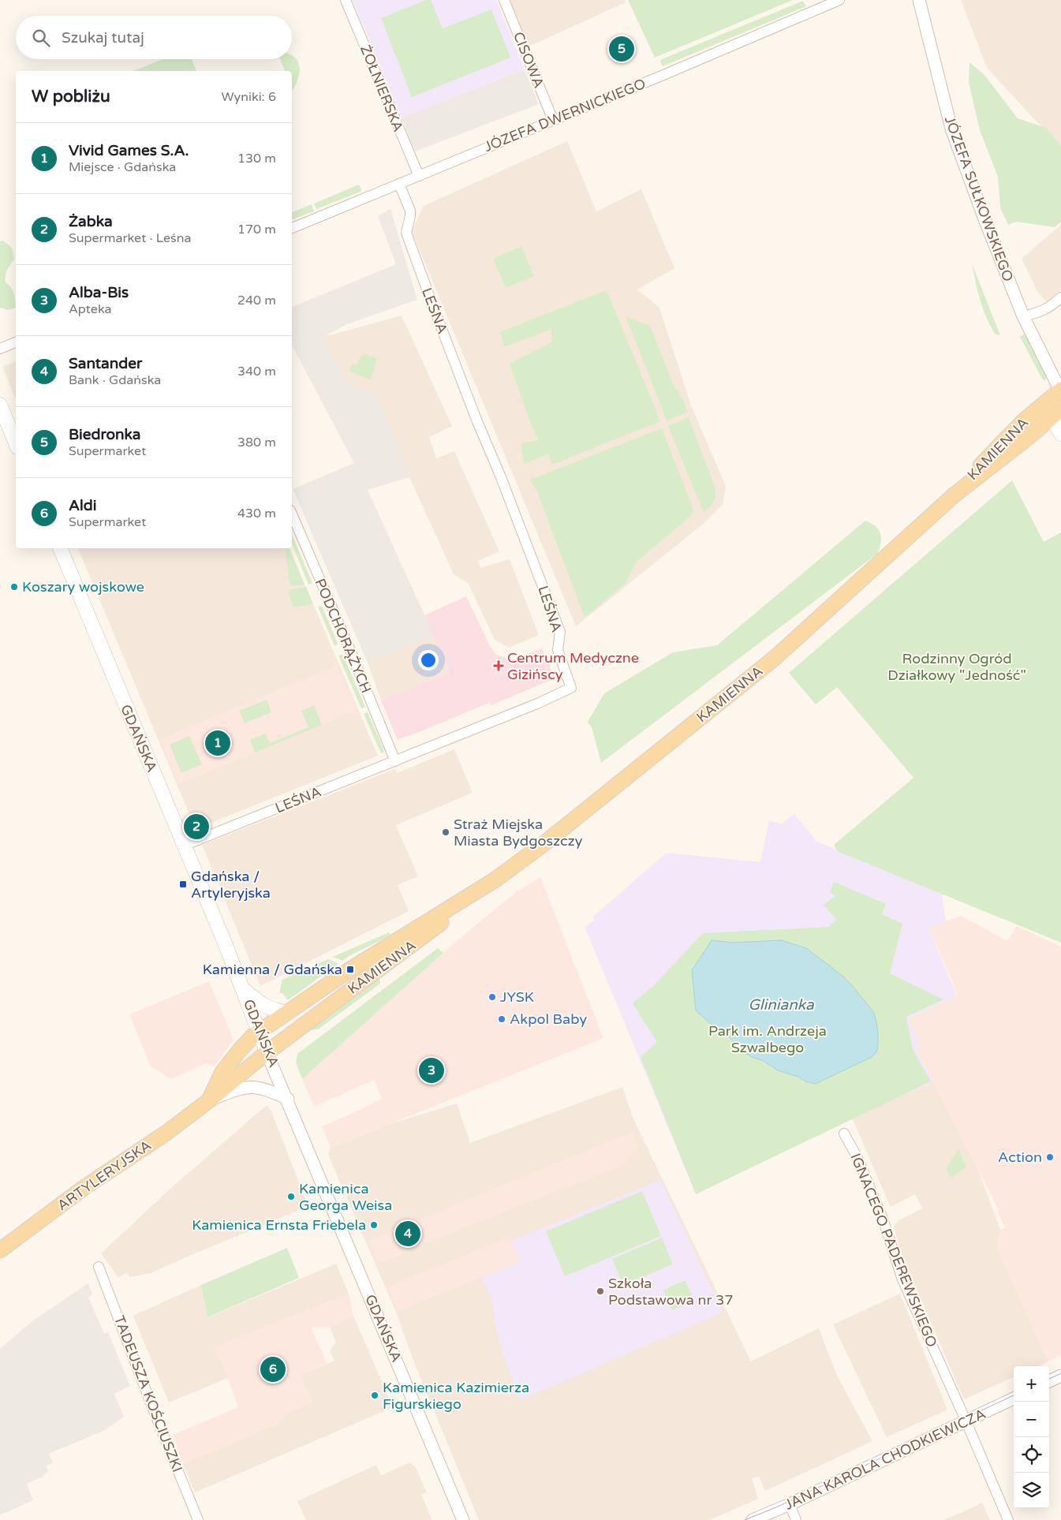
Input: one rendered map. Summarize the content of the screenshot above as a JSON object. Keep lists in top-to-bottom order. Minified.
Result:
{"streets":{"main road":["KAMIENNA","GDAŃSKA","ARTYLERYJSKA"],"street":["CISOWA","ŻOŁNIERSKA","JÓZEFA DWERNICKIEGO","JÓZEFA SUŁKOWSKIEGO","LEŚNA","PODCHORĄŻYCH","IGNACEGO PADEREWSKIEGO","TADEUSZA KOŚCIUSZKI","JANA KAROLA CHODKIEWICZA"]},"crossings":[["CISOWA","JÓZEFA DWERNICKIEGO"],["ŻOŁNIERSKA","JÓZEFA DWERNICKIEGO"],["JÓZEFA DWERNICKIEGO","LEŚNA"],["JÓZEFA SUŁKOWSKIEGO","KAMIENNA"],["LEŚNA","PODCHORĄŻYCH"],["LEŚNA","GDAŃSKA"],["KAMIENNA","GDAŃSKA"],["KAMIENNA","ARTYLERYJSKA"],["GDAŃSKA","ARTYLERYJSKA"],["IGNACEGO PADEREWSKIEGO","JANA KAROLA CHODKIEWICZA"]],"water":["Glinianka"],"parks":["Rodzinny Ogród Działkowy \"Jedność\"","Park im. Andrzeja Szwalbego"],"places":{"other":["Koszary wojskowe","Straż Miejska Miasta Bydgoszczy","JYSK","Akpol Baby","Action","Kamienica Georga Weisa","Kamienica Ernsta Friebela","Szkoła Podstawowa nr 37","Kamienica Kazimierza Figurskiego"],"health":["Centrum Medyczne Gizińscy"],"transit":["Gdańska / Artyleryjska","Kamienna / Gdańska"]},"page":{"search":"Szukaj tutaj","pins":["5","1","2","3","4","6"],"heading":["W pobliżu","Wyniki: 6"],"list":[{"mark":"1","name":"Vivid Games S.A.","note":"Miejsce · Gdańska","value":"130 m"},{"mark":"2","name":"Żabka","note":"Supermarket · Leśna","value":"170 m"},{"mark":"3","name":"Alba-Bis","note":"Apteka","value":"240 m"},{"mark":"4","name":"Santander","note":"Bank · Gdańska","value":"340 m"},{"mark":"5","name":"Biedronka","note":"Supermarket","value":"380 m"},{"mark":"6","name":"Aldi","note":"Supermarket","value":"430 m"}],"map_buttons":["+","−"]}}
